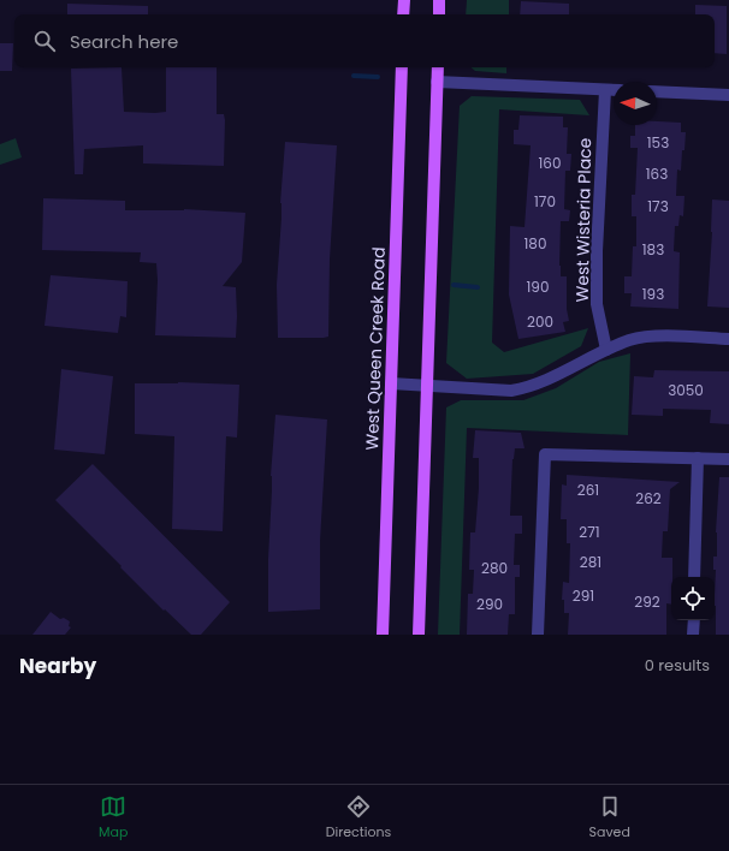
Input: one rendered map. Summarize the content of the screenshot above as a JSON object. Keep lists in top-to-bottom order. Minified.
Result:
{"streets":{"main road":["West Queen Creek Road"],"street":["West Wisteria Place"]},"house_numbers":["153","160","163","170","173","180","183","190","193","200","3050","261","262","271","281","280","291","292","290"],"north":"left","page":{"search":"Search here","heading":["Nearby","0 results"],"nav":["Map","Directions","Saved"]}}
